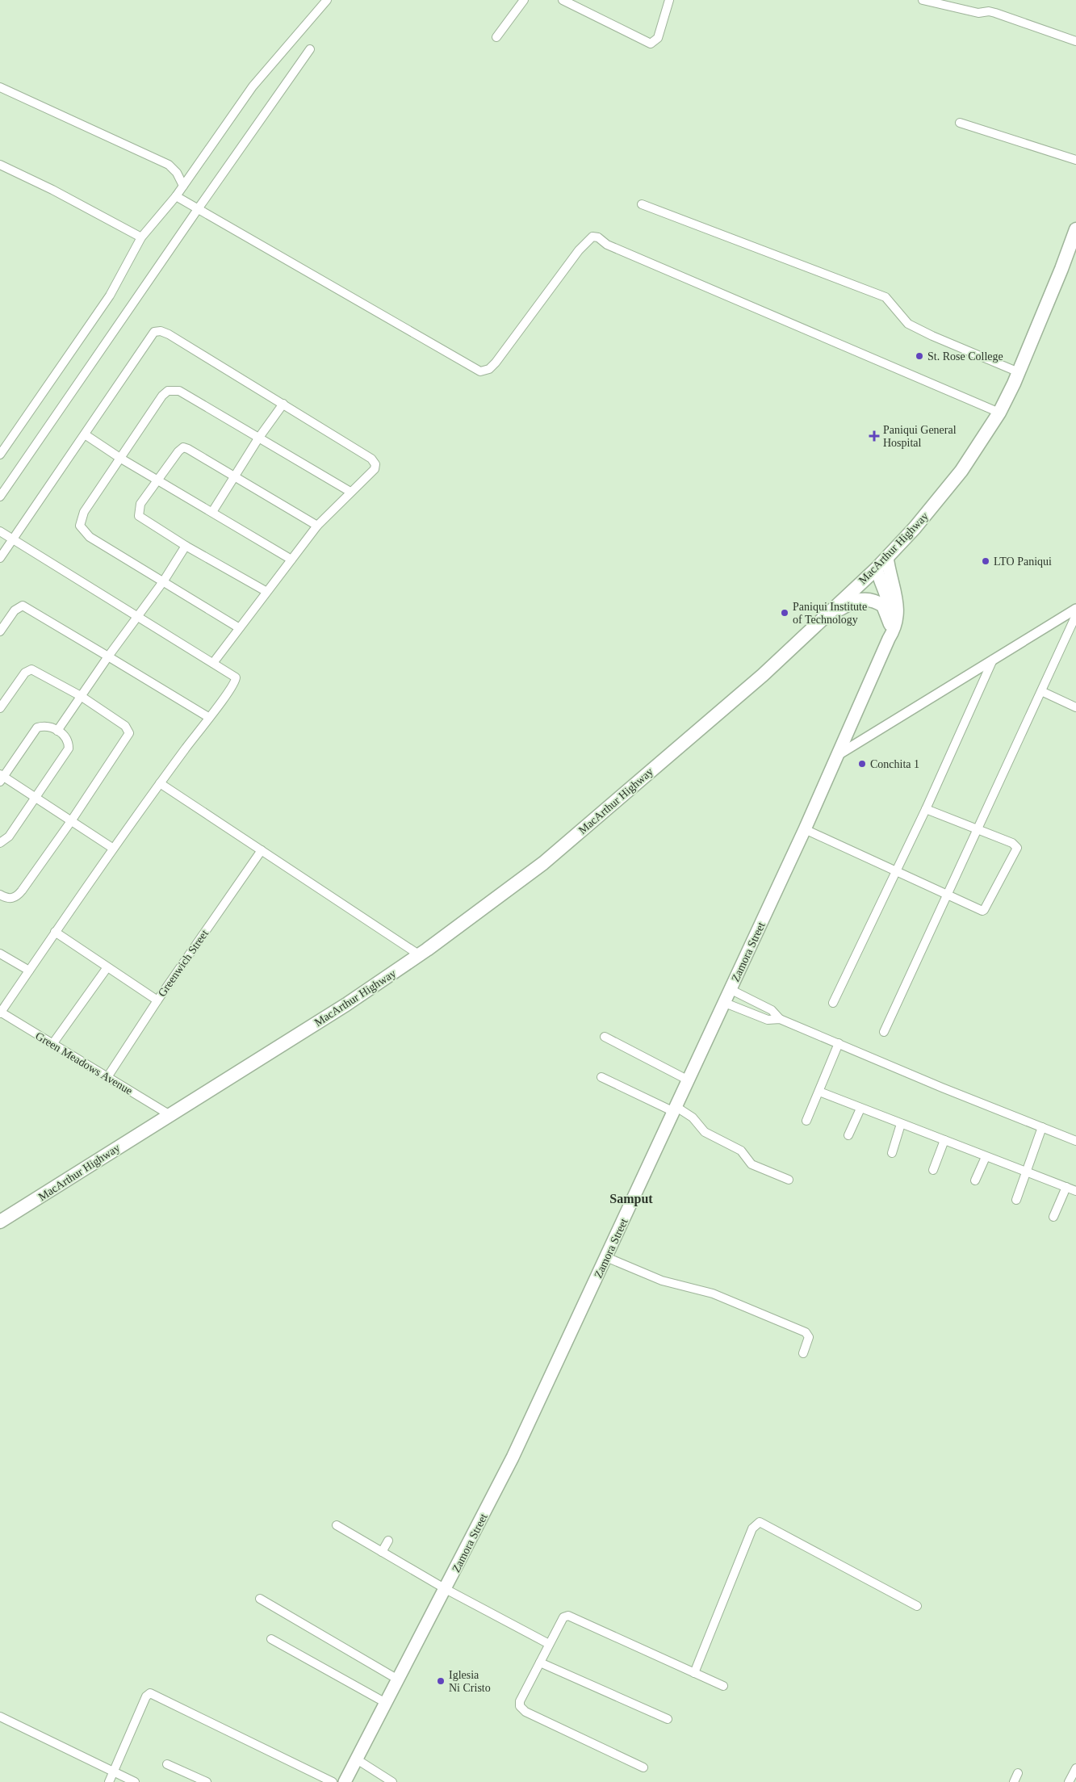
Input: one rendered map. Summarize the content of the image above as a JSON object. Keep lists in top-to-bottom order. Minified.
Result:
{"streets":{"highway":["MacArthur Highway"],"main road":["Zamora Street"],"street":["Greenwich Street","Green Meadows Avenue"]},"crossings":[["MacArthur Highway","Zamora Street"],["MacArthur Highway","Green Meadows Avenue"],["Greenwich Street","Green Meadows Avenue"]],"districts":["Samput"],"places":{"other":["St. Rose College","LTO Paniqui","Paniqui Institute of Technology","Conchita 1","Iglesia Ni Cristo"],"health":["Paniqui General Hospital"]}}
